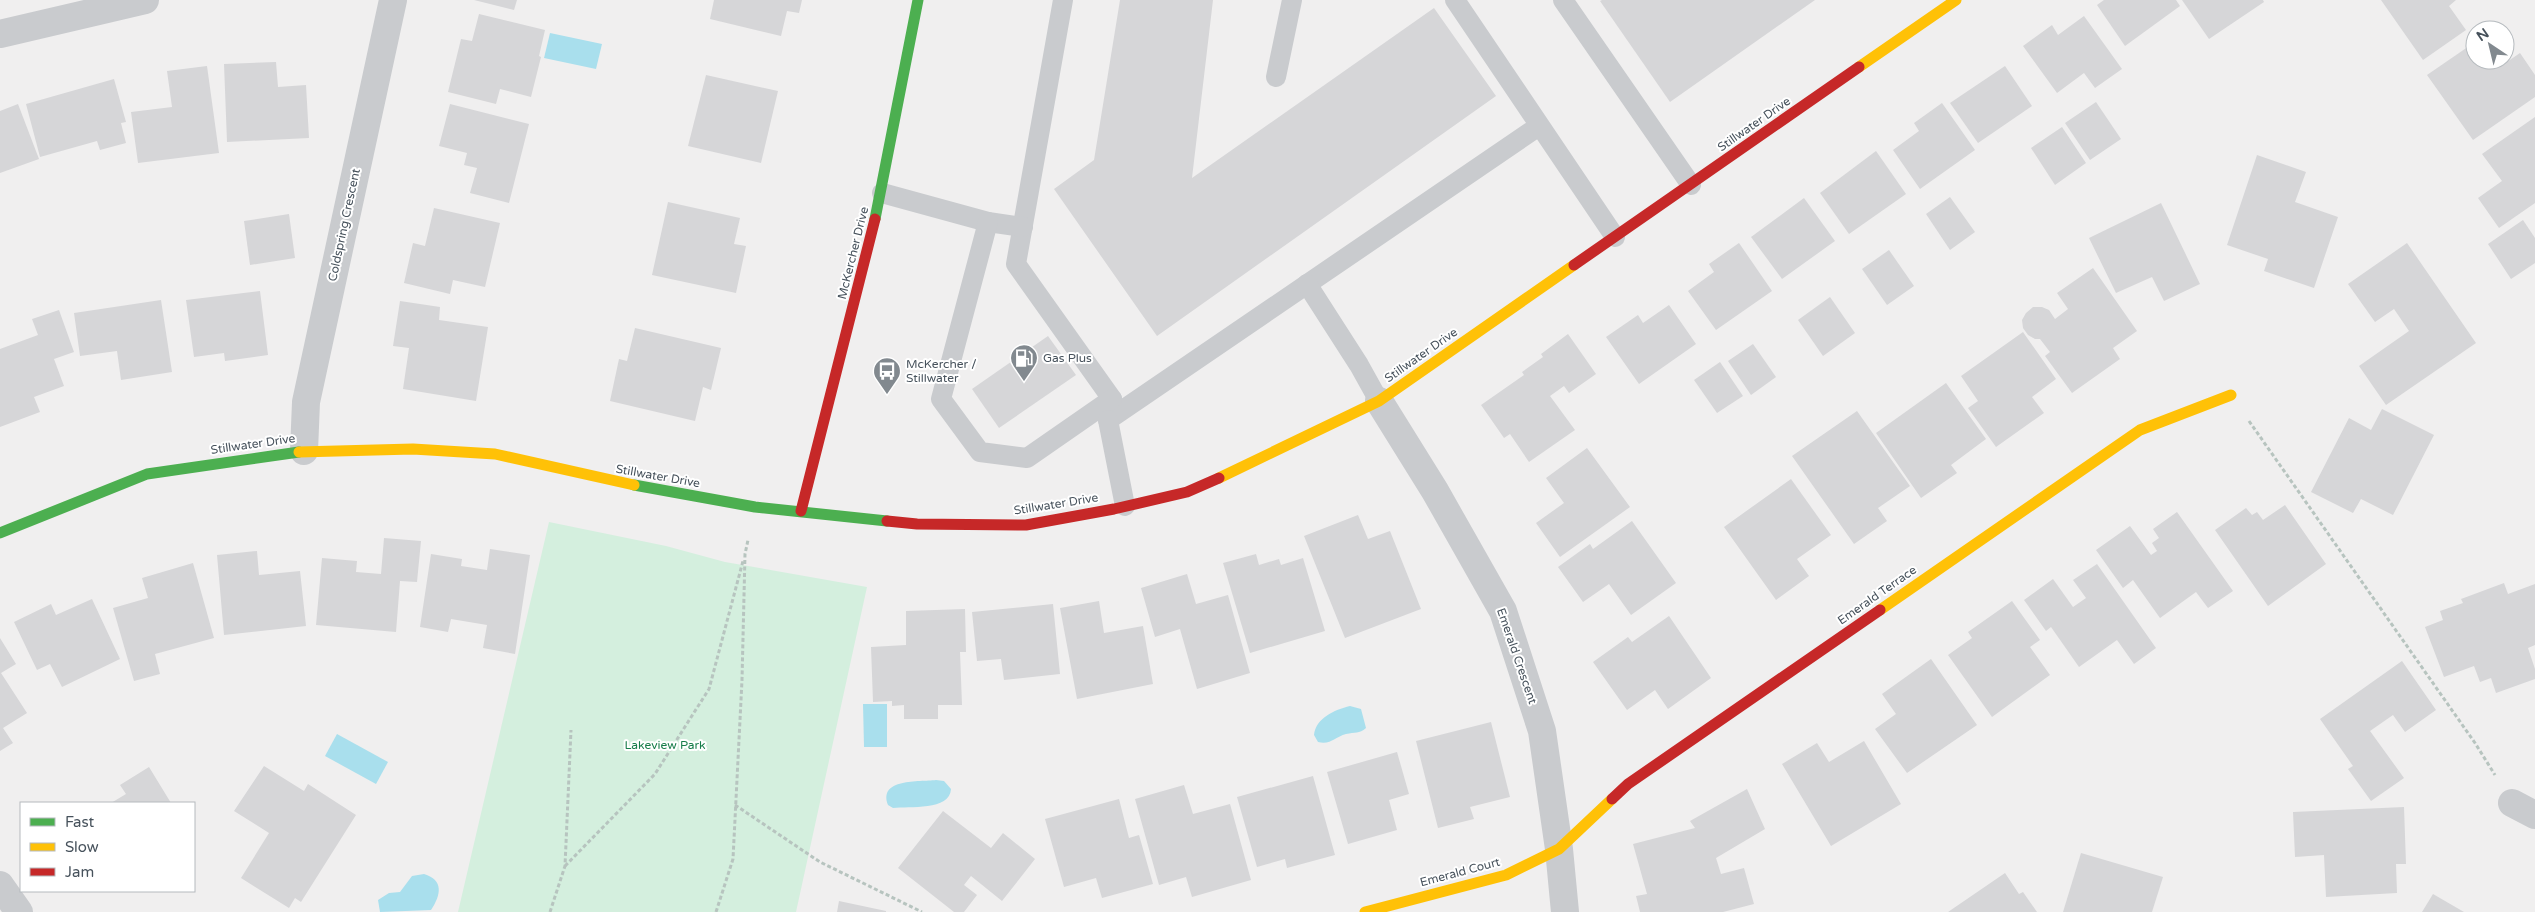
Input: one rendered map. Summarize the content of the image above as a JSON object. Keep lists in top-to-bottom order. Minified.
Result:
{"streets":{"street":["Stillwater Drive","Coldspring Crescent","McKercher Drive","Emerald Terrace","Emerald Crescent","Emerald Court"]},"crossings":[["Stillwater Drive","Coldspring Crescent"],["Stillwater Drive","McKercher Drive"],["Stillwater Drive","Emerald Crescent"],["Emerald Terrace","Emerald Crescent"],["Emerald Terrace","Emerald Court"],["Emerald Crescent","Emerald Court"]],"parks":["Lakeview Park"],"places":{"fuel station":["Gas Plus"],"bus stop":["McKercher / Stillwater"]},"legend":["Fast","Slow","Jam"],"north":"top left"}
